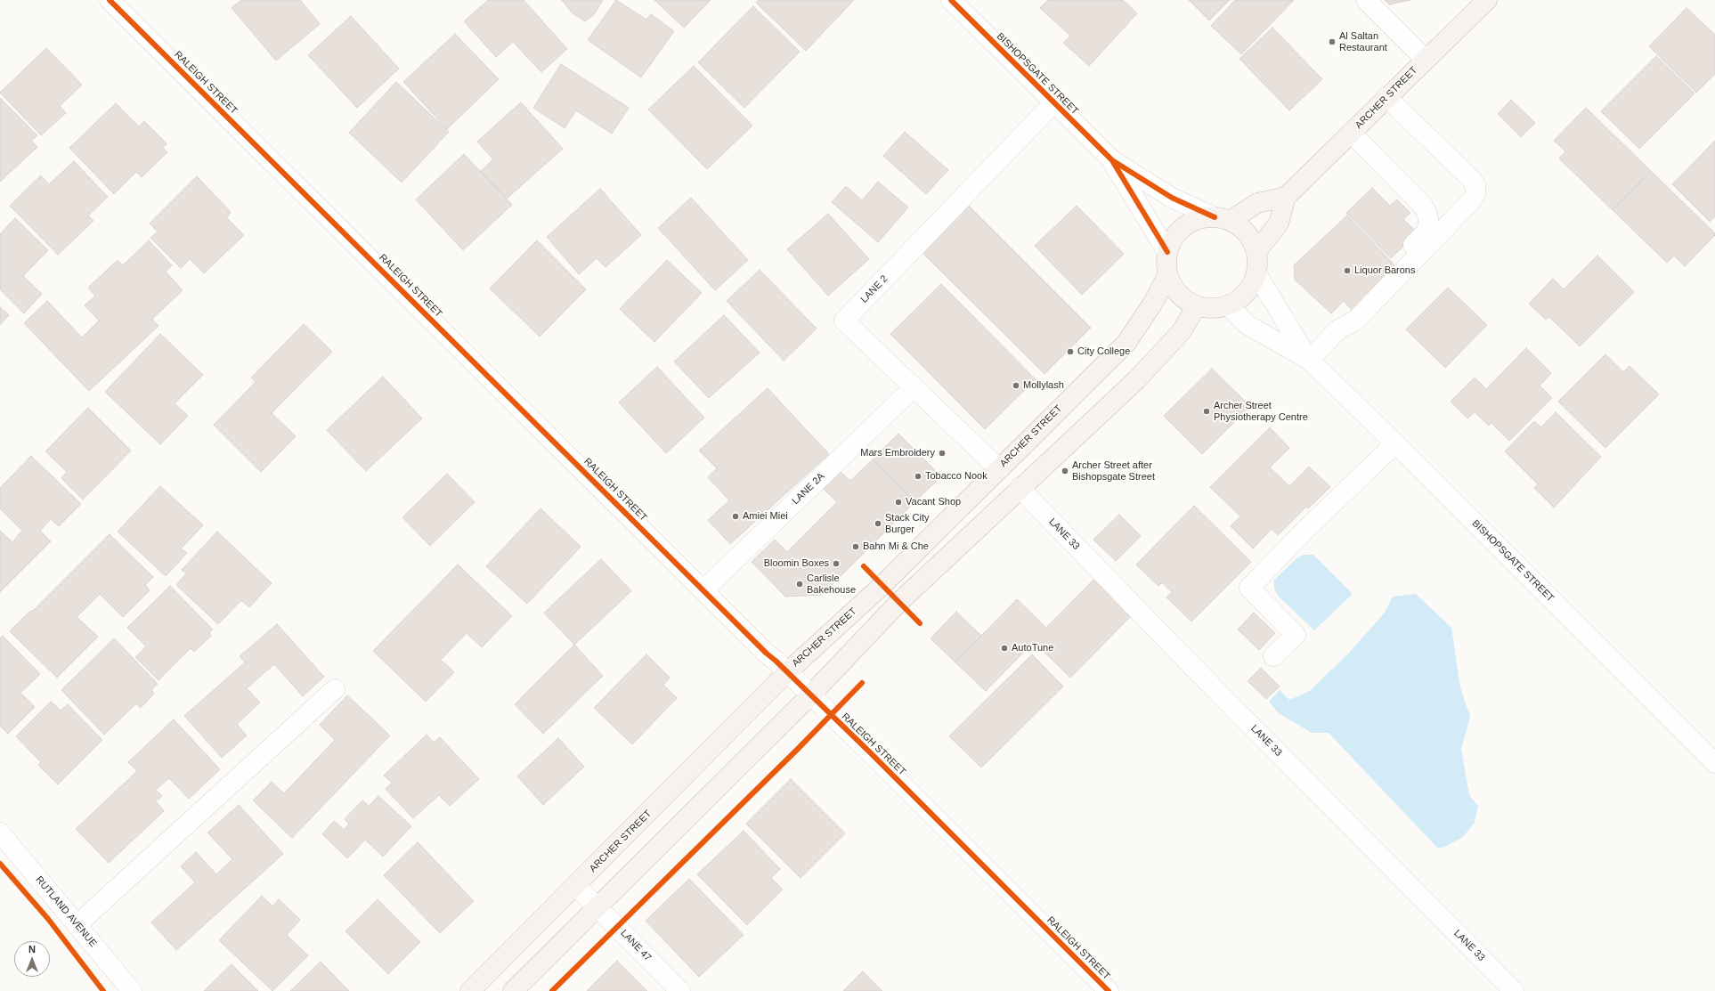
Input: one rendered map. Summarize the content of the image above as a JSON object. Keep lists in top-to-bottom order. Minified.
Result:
{"streets":{"main road":["ARCHER STREET"],"street":["BISHOPSGATE STREET","RALEIGH STREET","LANE 2","LANE 2A","LANE 33","RUTLAND AVENUE","LANE 47"]},"crossings":[["BISHOPSGATE STREET","ARCHER STREET"],["BISHOPSGATE STREET","LANE 2"],["RALEIGH STREET","ARCHER STREET"],["RALEIGH STREET","LANE 2A"],["ARCHER STREET","LANE 2"],["ARCHER STREET","LANE 47"],["LANE 2","LANE 2A"]],"places":["Al Saltan Restaurant","Liquor Barons","City College","Mollylash","Archer Street Physiotherapy Centre","Mars Embroidery","Archer Street after Bishopsgate Street","Tobacco Nook","Vacant Shop","Amiei Miei","Stack City Burger","Bahn Mi & Che","Bloomin Boxes","Carlisle Bakehouse","AutoTune"],"north":"top"}
